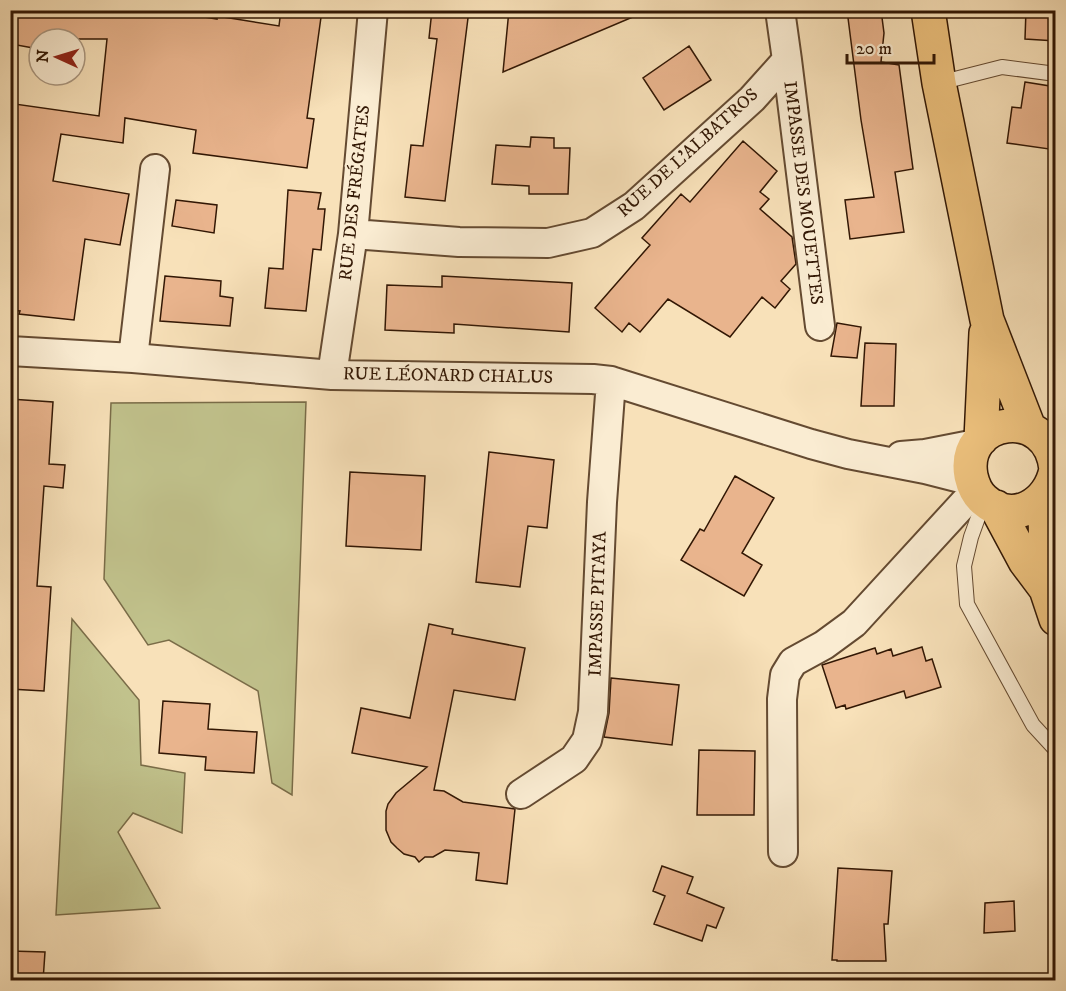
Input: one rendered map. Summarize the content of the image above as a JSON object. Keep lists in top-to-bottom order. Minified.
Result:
{"streets":{"street":["RUE DE L'ALBATROS","RUE DES FRÉGATES","IMPASSE DES MOUETTES","RUE LÉONARD CHALUS","IMPASSE PITAYA"]},"crossings":[["RUE DE L'ALBATROS","RUE DES FRÉGATES"],["RUE DE L'ALBATROS","IMPASSE DES MOUETTES"],["RUE DES FRÉGATES","RUE LÉONARD CHALUS"],["RUE LÉONARD CHALUS","IMPASSE PITAYA"]],"scale_bar":"20 m","north":"left"}
